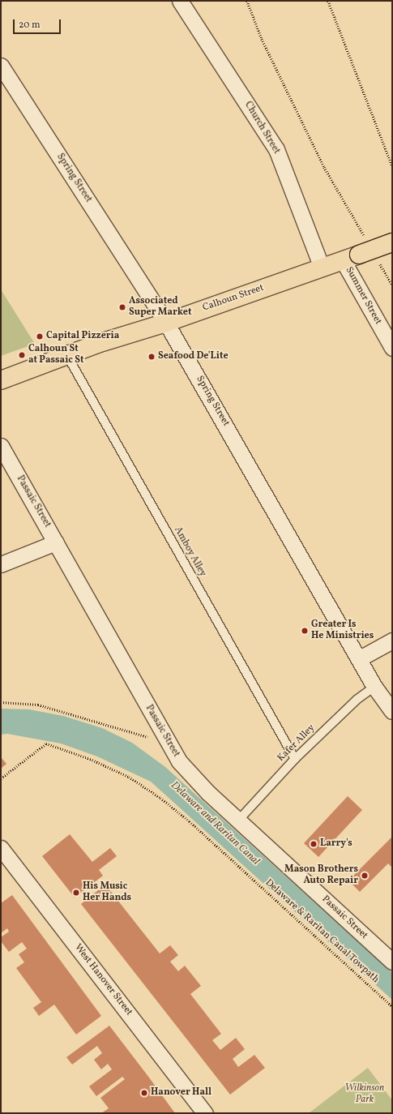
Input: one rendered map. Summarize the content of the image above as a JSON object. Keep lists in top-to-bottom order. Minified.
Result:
{"streets":{"main road":["Calhoun Street"],"street":["Church Street","Spring Street","Summer Street","Passaic Street","West Hanover Street"],"lane":["Amboy Alley","Kafer Alley"],"path":["Delaware & Raritan Canal Towpath"]},"crossings":[["Church Street","Calhoun Street"],["Spring Street","Calhoun Street"],["Spring Street","Kafer Alley"],["Summer Street","Calhoun Street"],["Calhoun Street","Amboy Alley"],["Passaic Street","Kafer Alley"],["Amboy Alley","Kafer Alley"]],"water":["Delaware and Raritan Canal"],"parks":["Wilkinson Park"],"places":["Associated Super Market","Capital Pizzeria","Calhoun St at Passaic St","Seafood De'Lite","Greater Is He Ministries","Larry's","Mason Brothers Auto Repair","His Music Her Hands","Hanover Hall"],"scale_bar":"20 m"}
